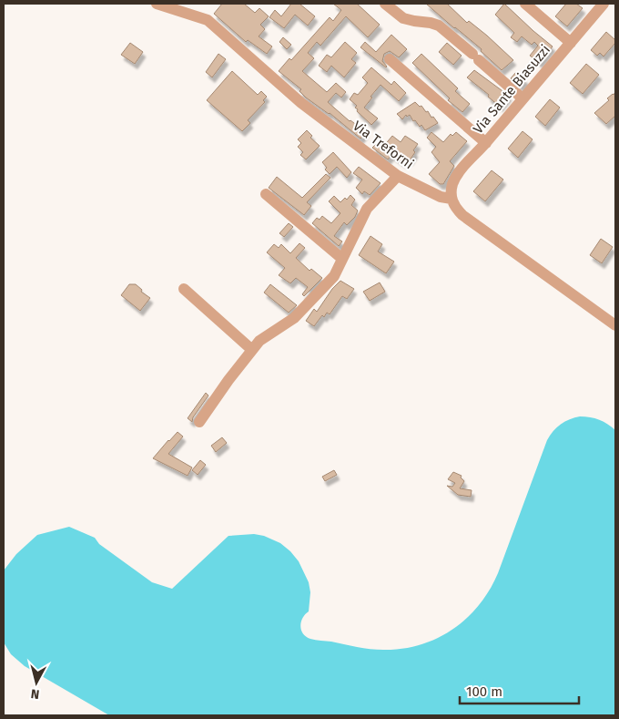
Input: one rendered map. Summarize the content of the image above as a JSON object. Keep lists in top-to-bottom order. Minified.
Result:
{"streets":{"street":["Via Sante Biasuzzi","Via Treforni"]},"crossings":[["Via Sante Biasuzzi","Via Treforni"]],"scale_bar":"100 m","north":"bottom"}
